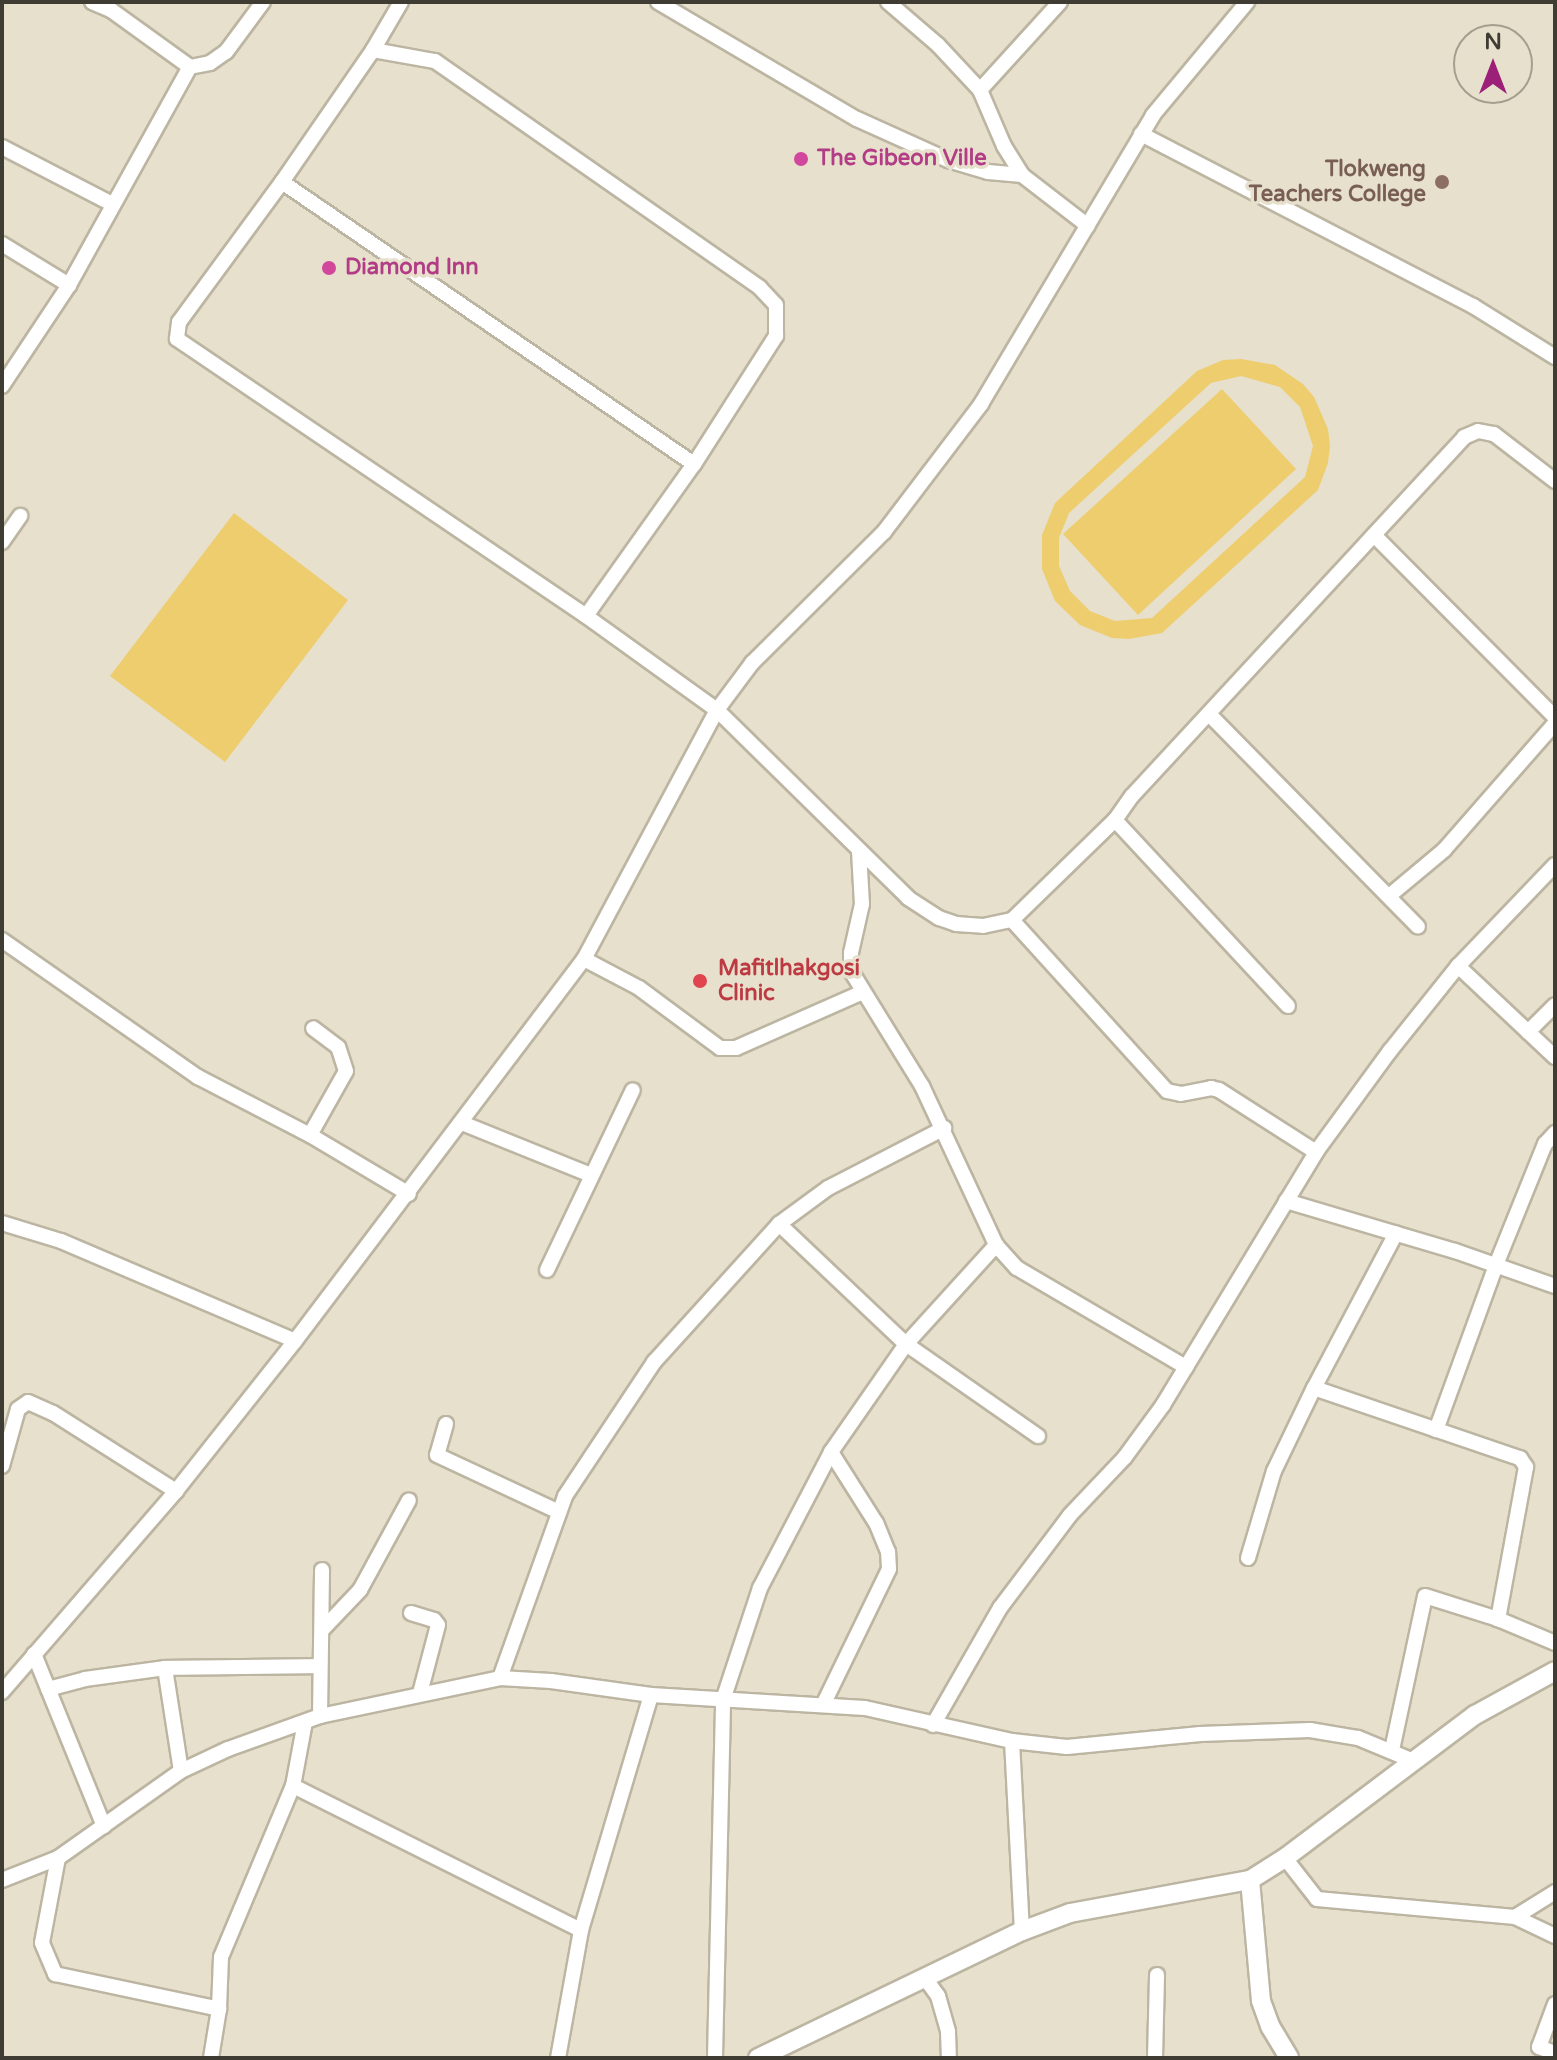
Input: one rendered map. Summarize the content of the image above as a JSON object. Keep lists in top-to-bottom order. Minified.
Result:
{"places":["The Gibeon Ville","Tlokweng Teachers College","Diamond Inn","Mafitlhakgosi Clinic"],"north":"top"}
